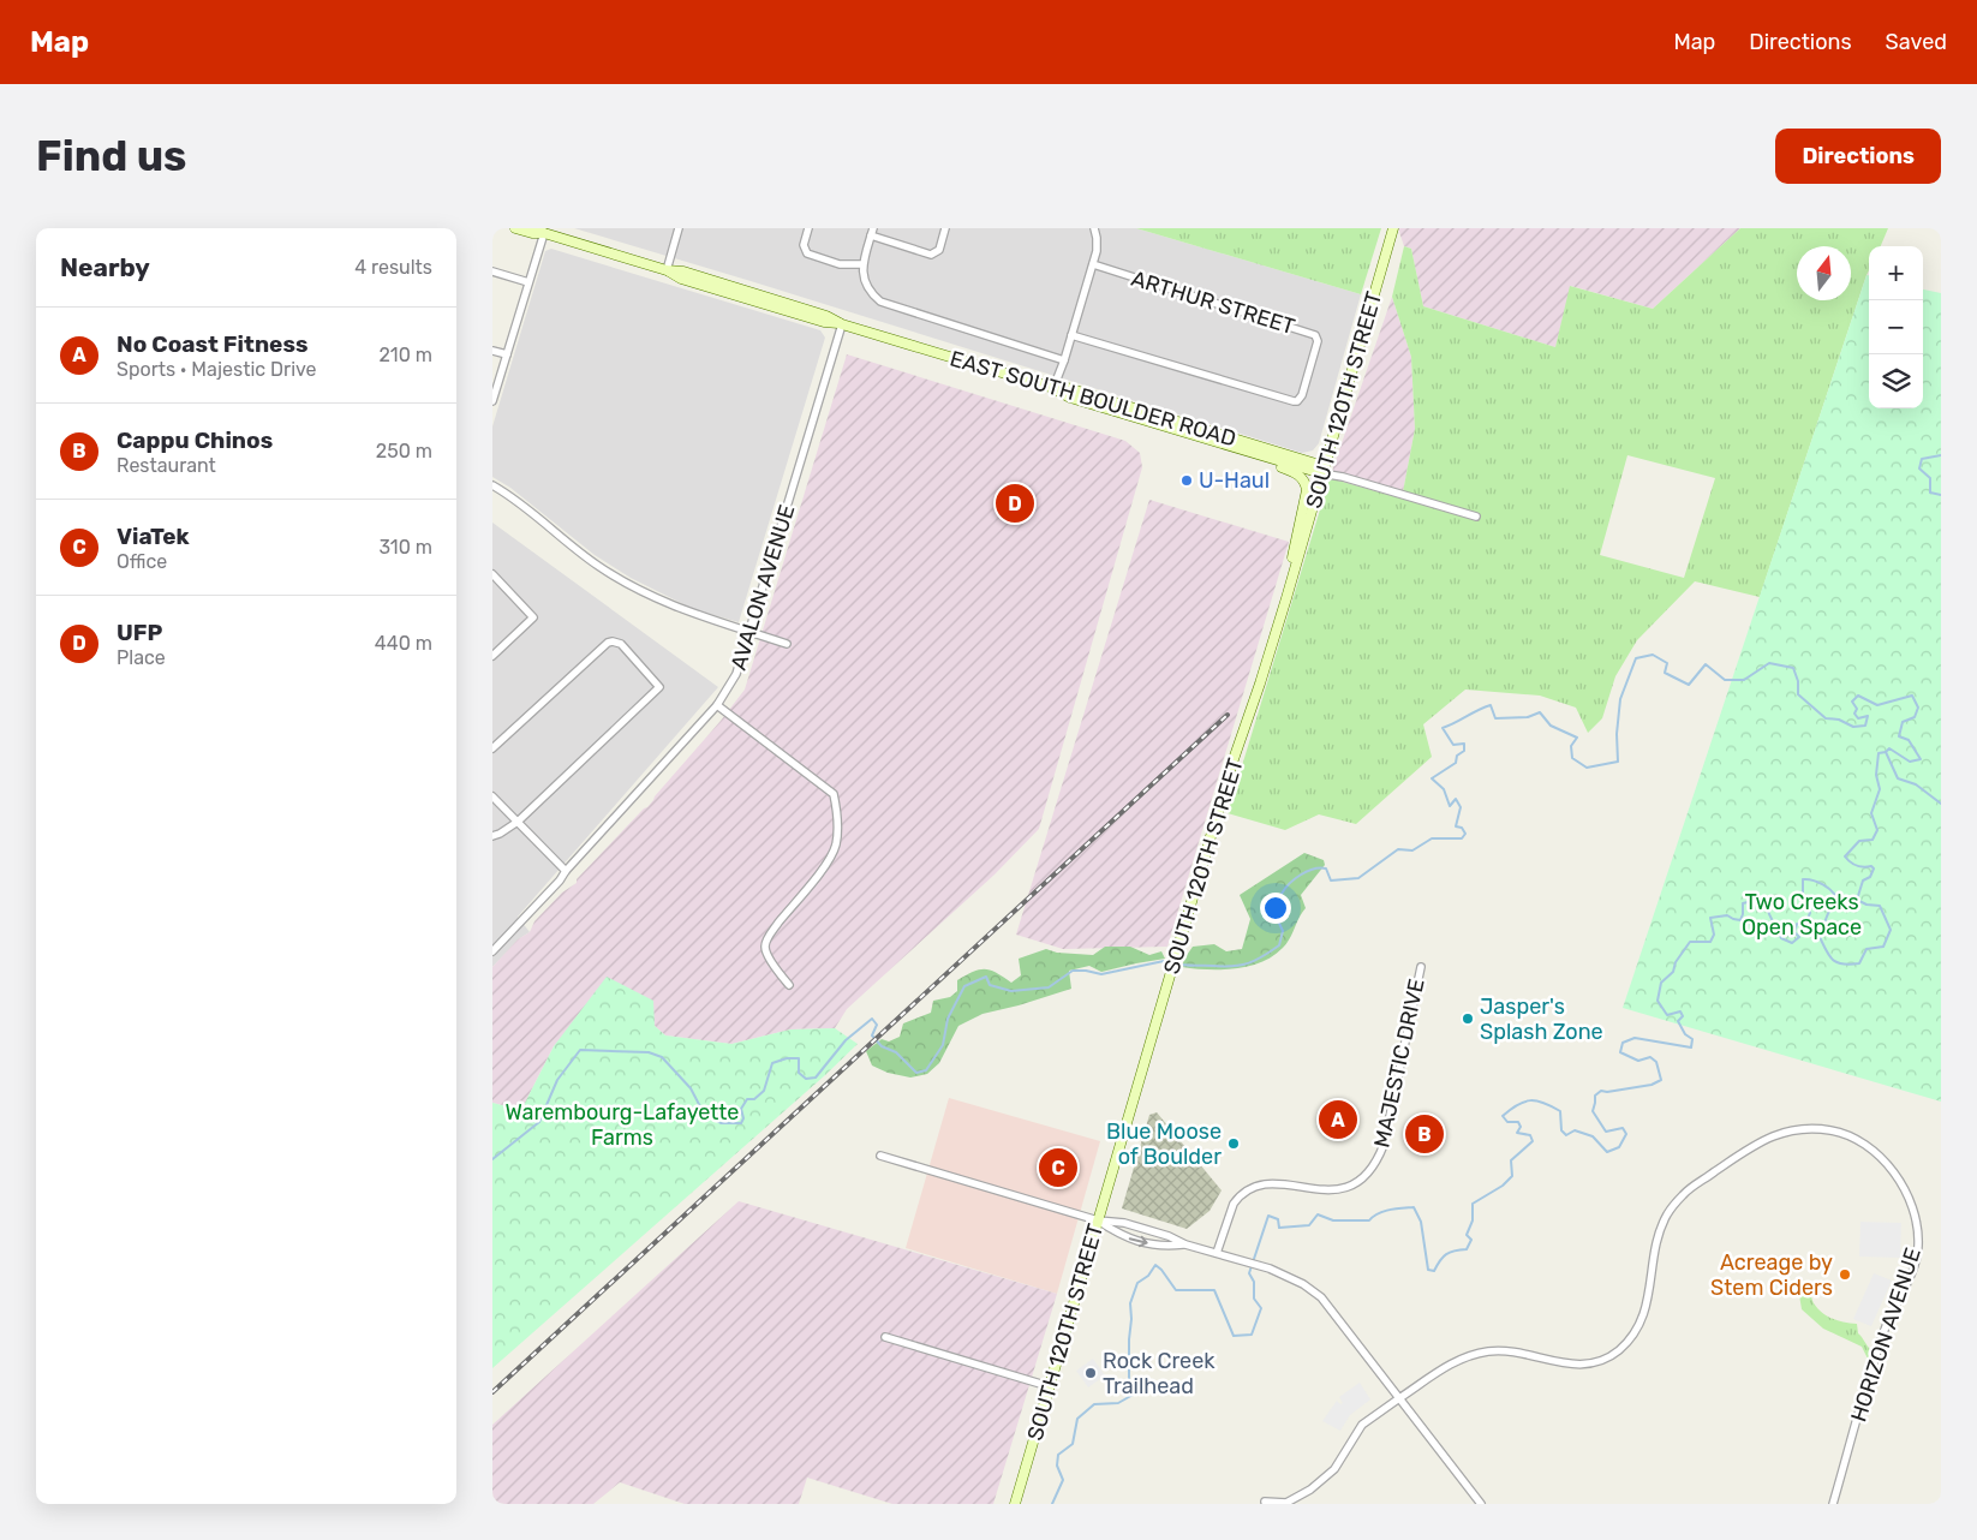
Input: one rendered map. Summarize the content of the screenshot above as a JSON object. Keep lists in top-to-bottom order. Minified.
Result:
{"streets":{"main road":["EAST SOUTH BOULDER ROAD","SOUTH 120TH STREET"],"street":["ARTHUR STREET","AVALON AVENUE","MAJESTIC DRIVE","HORIZON AVENUE"]},"crossings":[["EAST SOUTH BOULDER ROAD","SOUTH 120TH STREET"],["EAST SOUTH BOULDER ROAD","AVALON AVENUE"]],"parks":["Two Creeks Open Space","Warembourg-Lafayette Farms"],"places":["U-Haul","Jasper's Splash Zone","Blue Moose of Boulder","Acreage by Stem Ciders","Rock Creek Trailhead"],"north":"top","page":{"header":"Map","nav":["Map","Directions","Saved"],"buttons":"Directions","title":"Find us","heading":["Nearby","4 results"],"map_buttons":["+","−"],"list":[{"mark":"A","name":"No Coast Fitness","note":"Sports · Majestic Drive","value":"210 m"},{"mark":"B","name":"Cappu Chinos","note":"Restaurant","value":"250 m"},{"mark":"C","name":"ViaTek","note":"Office","value":"310 m"},{"mark":"D","name":"UFP","note":"Place","value":"440 m"}],"pins":["D","A","B","C"]}}
